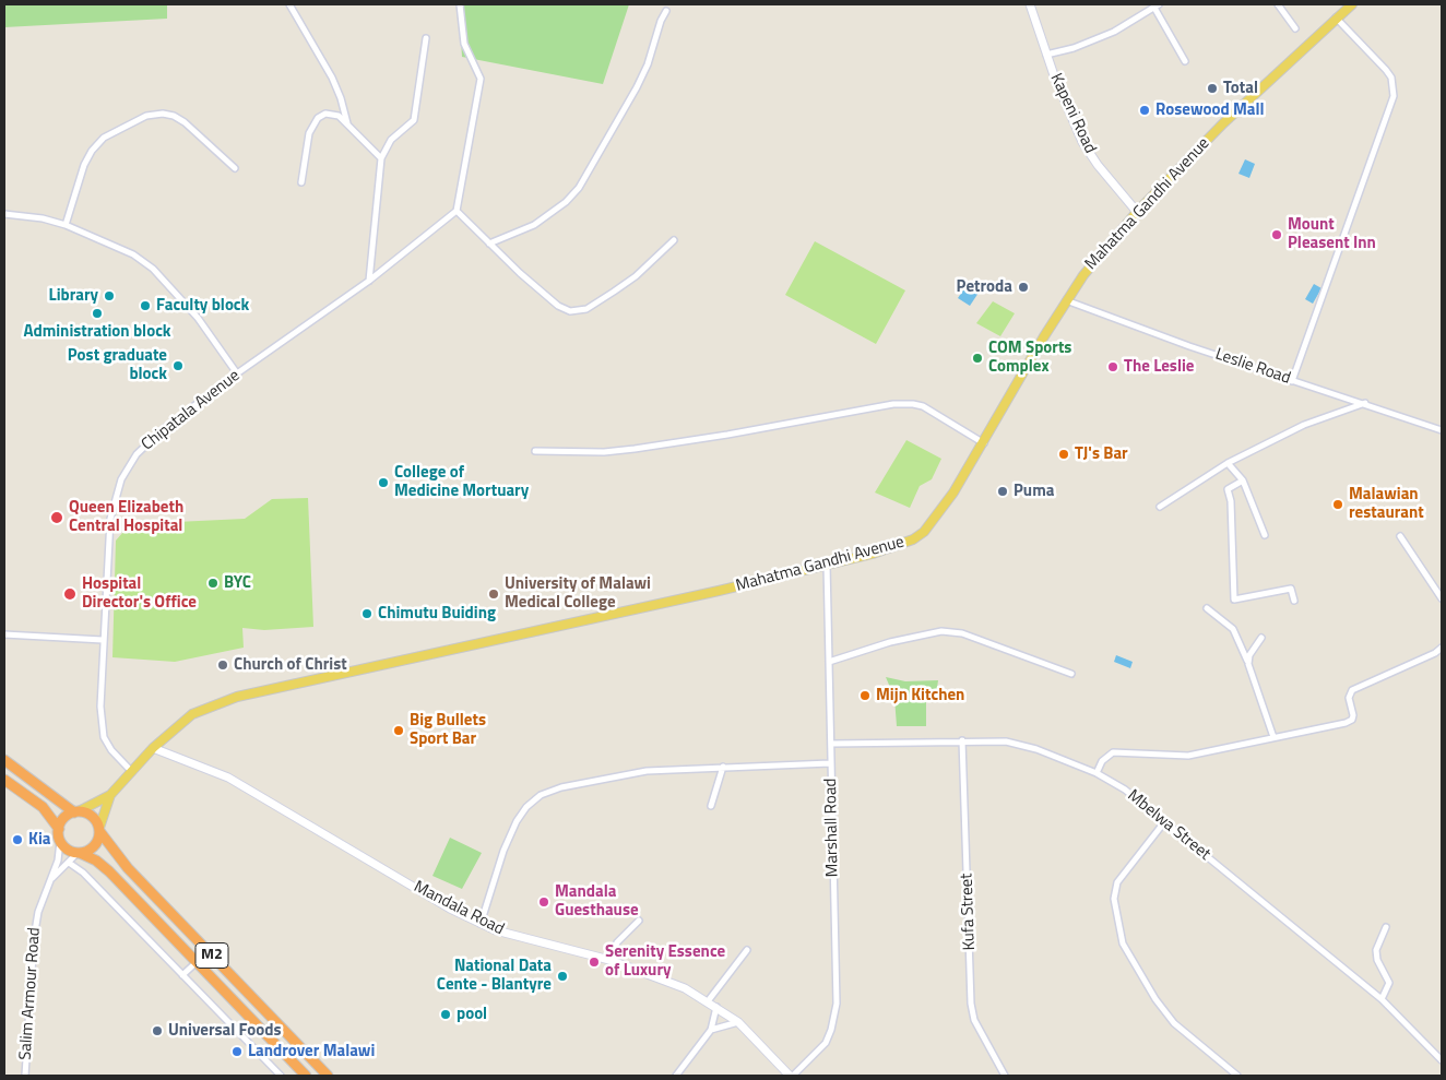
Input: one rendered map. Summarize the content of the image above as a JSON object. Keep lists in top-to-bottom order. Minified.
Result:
{"streets":{"highway":["M2"],"main road":["Mahatma Gandhi Avenue"],"street":["Kapeni Road","Leslie Road","Chipatala Avenue","Mbelwa Street","Marshall Road","Mandala Road","Kufa Street","Salim Armour Road"]},"crossings":[["Kapeni Road","Mahatma Gandhi Avenue"],["Mahatma Gandhi Avenue","Leslie Road"],["Mahatma Gandhi Avenue","Chipatala Avenue"],["Mahatma Gandhi Avenue","Marshall Road"],["Mahatma Gandhi Avenue","Mandala Road"],["Mahatma Gandhi Avenue","M2"],["Mahatma Gandhi Avenue","Salim Armour Road"],["Mbelwa Street","Marshall Road"],["Mbelwa Street","Kufa Street"],["Marshall Road","Mandala Road"],["M2","Salim Armour Road"]],"places":["Total","Rosewood Mall","Mount Pleasent Inn","Petroda","Library","Faculty block","Administration block","COM Sports Complex","Post graduate block","The Leslie","TJ's Bar","College of Medicine Mortuary","Puma","Malawian restaurant","Queen Elizabeth Central Hospital","BYC","Hospital Director's Office","University of Malawi Medical College","Chimutu Buiding","Church of Christ","Mijn Kitchen","Big Bullets Sport Bar","Kia","Mandala Guesthause","Serenity Essence of Luxury","National Data Cente - Blantyre","pool","Universal Foods","Landrover Malawi"]}
